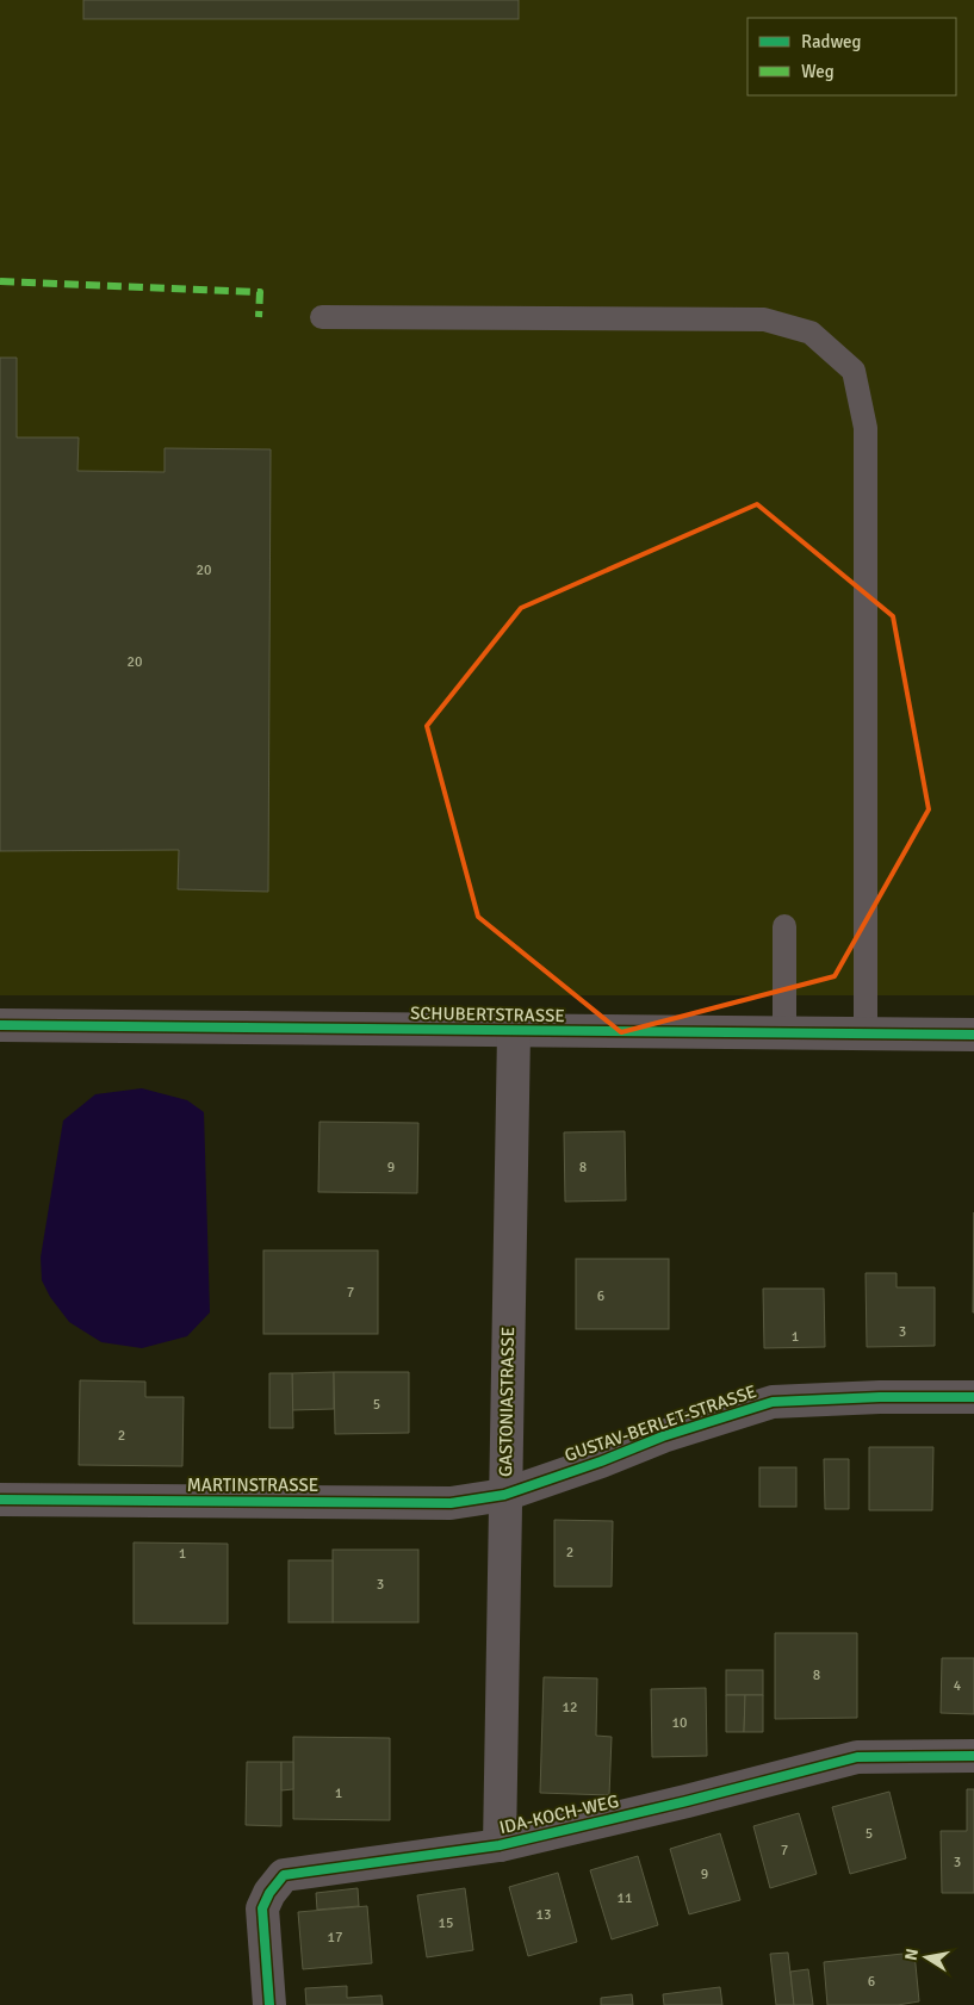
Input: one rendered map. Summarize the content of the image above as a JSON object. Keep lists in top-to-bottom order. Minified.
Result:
{"streets":{"street":["SCHUBERTSTRASSE","GASTONIASTRASSE","GUSTAV-BERLET-STRASSE","MARTINSTRASSE","IDA-KOCH-WEG"]},"crossings":[["SCHUBERTSTRASSE","GASTONIASTRASSE"],["GASTONIASTRASSE","GUSTAV-BERLET-STRASSE"],["GASTONIASTRASSE","MARTINSTRASSE"],["GASTONIASTRASSE","IDA-KOCH-WEG"],["GUSTAV-BERLET-STRASSE","MARTINSTRASSE"]],"house_numbers":["20","20","9","8","7","6","3","1","5","2","2","1","3","8","4","12","10","1","5","7","3","9","11","13","15","17","6"],"legend":["Radweg","Weg"],"north":"left"}
